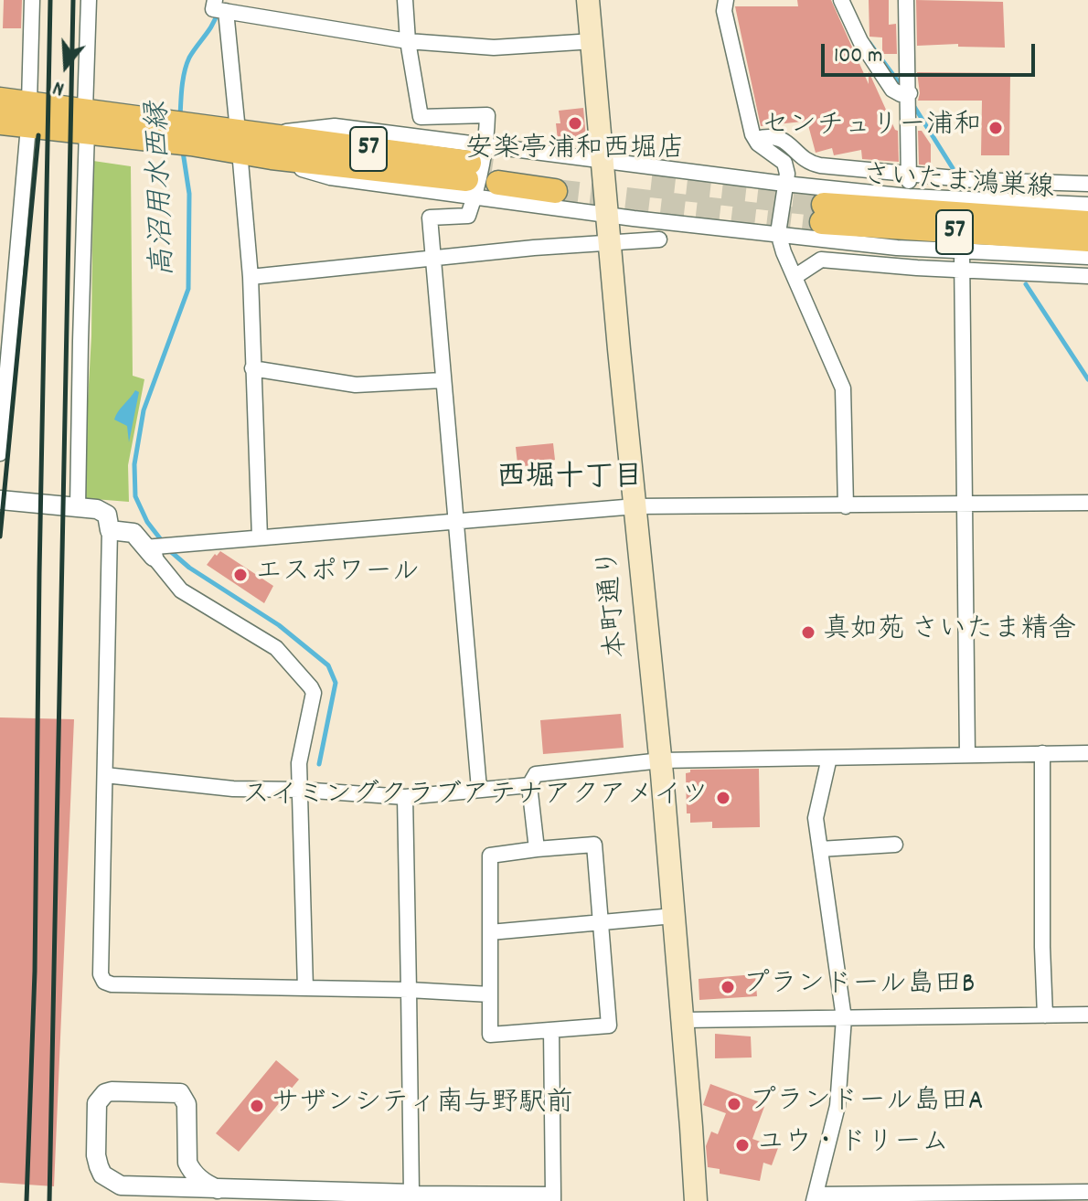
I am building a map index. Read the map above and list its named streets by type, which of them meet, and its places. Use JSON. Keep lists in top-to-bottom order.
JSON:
{
  "streets": {
    "main road": ["57", "さいたま鴻巣線", "本町通り"]
  },
  "districts": ["西堀十丁目"],
  "water": ["高沼用水西縁"],
  "places": [
    "安楽亭浦和西堀店",
    "センチュリー浦和",
    "エスポワール",
    "真如苑 さいたま精舎",
    "スイミングクラブアテナアクアメイツ",
    "プランドール島田B",
    "プランドール島田A",
    "サザンシティ南与野駅前",
    "ユウ・ドリーム"
  ],
  "scale_bar": "100 m",
  "north": "bottom"
}
